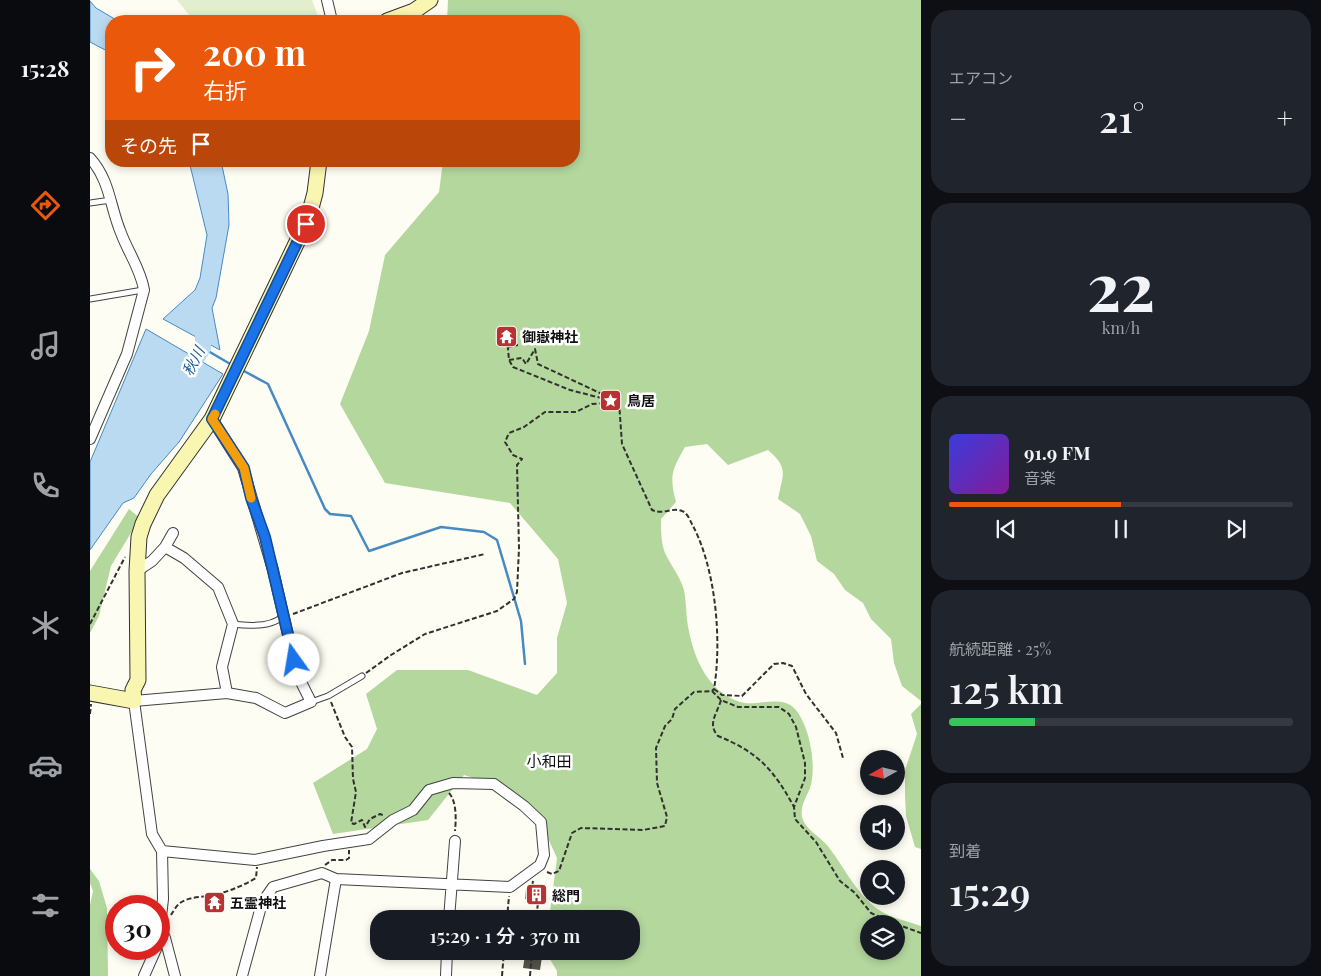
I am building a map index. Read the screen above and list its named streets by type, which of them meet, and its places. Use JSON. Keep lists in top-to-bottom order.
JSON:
{
  "districts": ["小和田"],
  "water": ["秋川"],
  "places": {
    "temple": ["御嶽神社", "五霊神社"],
    "place": ["鳥居"],
    "building": ["総門"]
  },
  "north": "left",
  "page": {
    "tabs": "15:28",
    "tile": [
      "エアコン",
      ["22", "km/h"],
      ["航続距離 · 25%", "125 km"],
      ["到着", "15:29"]
    ],
    "turn": ["200 m", "右折"],
    "heat": ["−", "21°", "+"],
    "then": "その先",
    "song": ["91.9 FM", "音楽"],
    "limit": "30",
    "trip": "15:29 · 1 分 · 370 m"
  }
}
